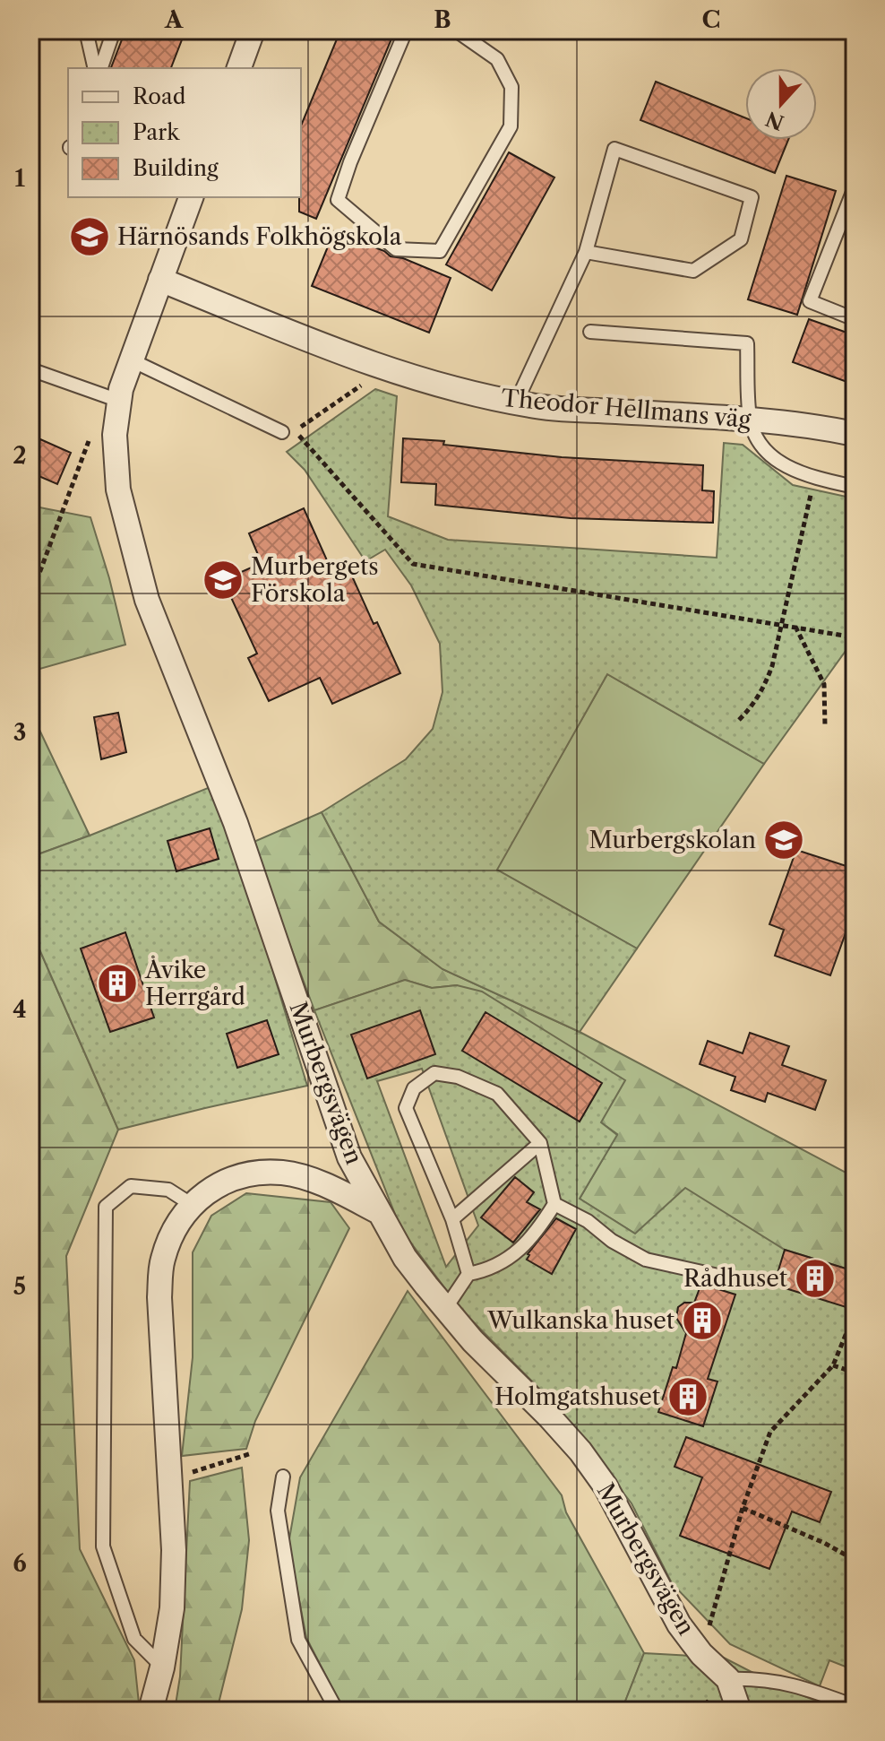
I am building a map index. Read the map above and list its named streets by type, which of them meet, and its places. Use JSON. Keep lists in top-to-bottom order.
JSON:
{
  "streets": {
    "street": ["Theodor Hellmans väg", "Murbergsvägen"]
  },
  "crossings": [
    ["Theodor Hellmans väg", "Murbergsvägen"]
  ],
  "places": {
    "school or university": ["Härnösands Folkhögskola", "Murbergets Förskola", "Murbergskolan"],
    "building": [
      "Åvike Herrgård",
      "Rådhuset",
      "Wulkanska huset",
      "Holmgatshuset"
    ]
  },
  "legend": ["Road", "Park", "Building"],
  "north": "bottom",
  "grid": {
    "columns": ["A", "B", "C"],
    "rows": [
      "1",
      "2",
      "3",
      "4",
      "5",
      "6"
    ]
  }
}
